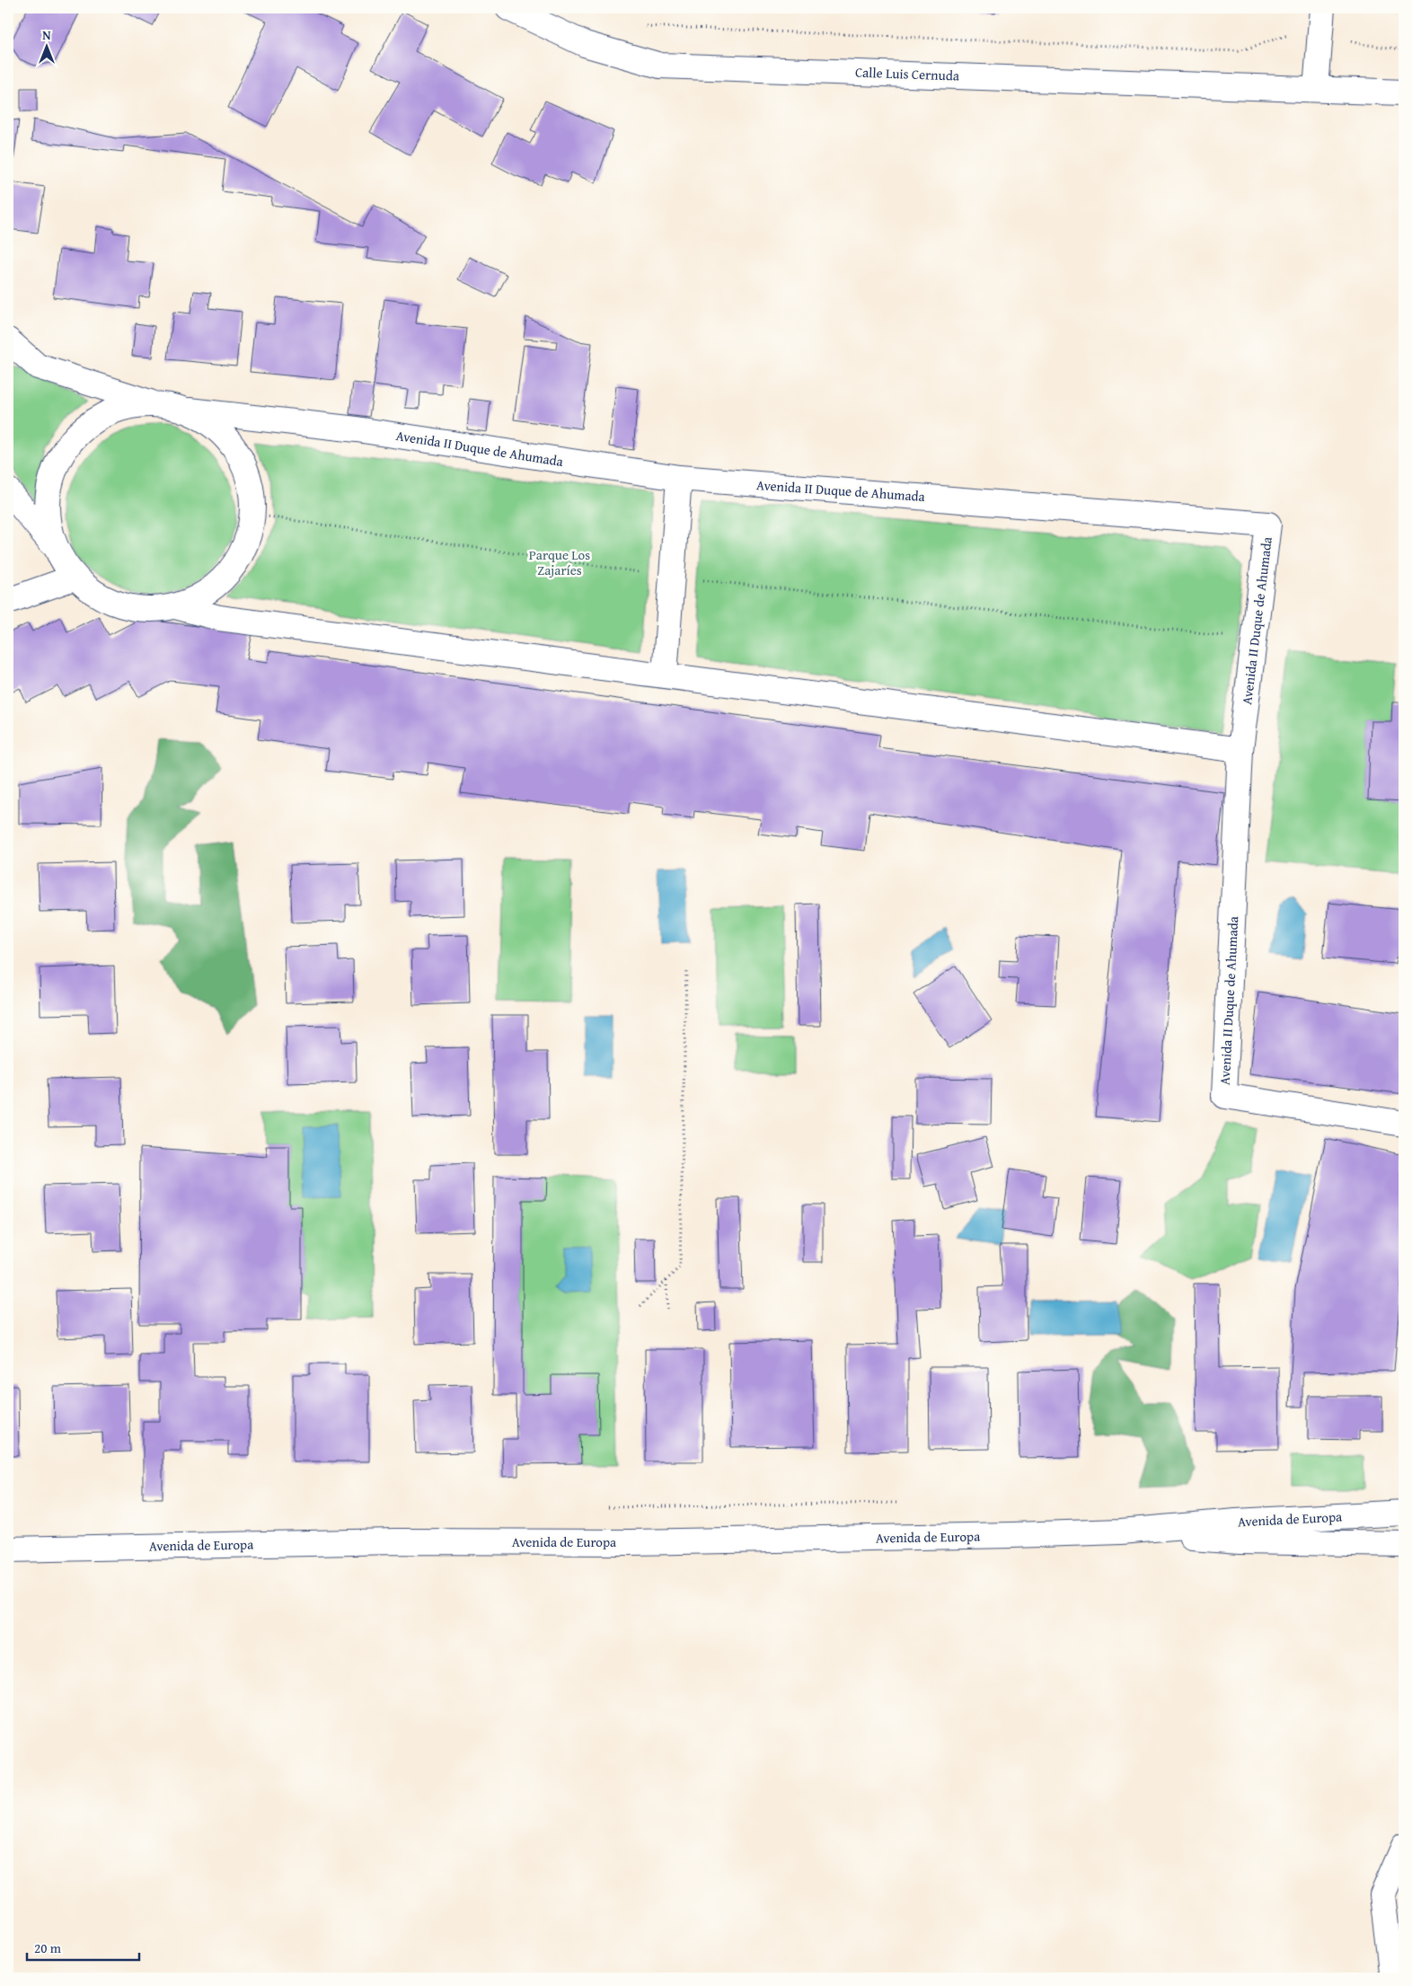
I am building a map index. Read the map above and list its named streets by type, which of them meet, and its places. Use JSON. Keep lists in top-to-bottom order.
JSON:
{
  "streets": {
    "street": ["Calle Luis Cernuda", "Avenida II Duque de Ahumada", "Avenida de Europa"]
  },
  "parks": ["Parque Los Zajaríes"],
  "scale_bar": "20 m",
  "north": "top"
}
